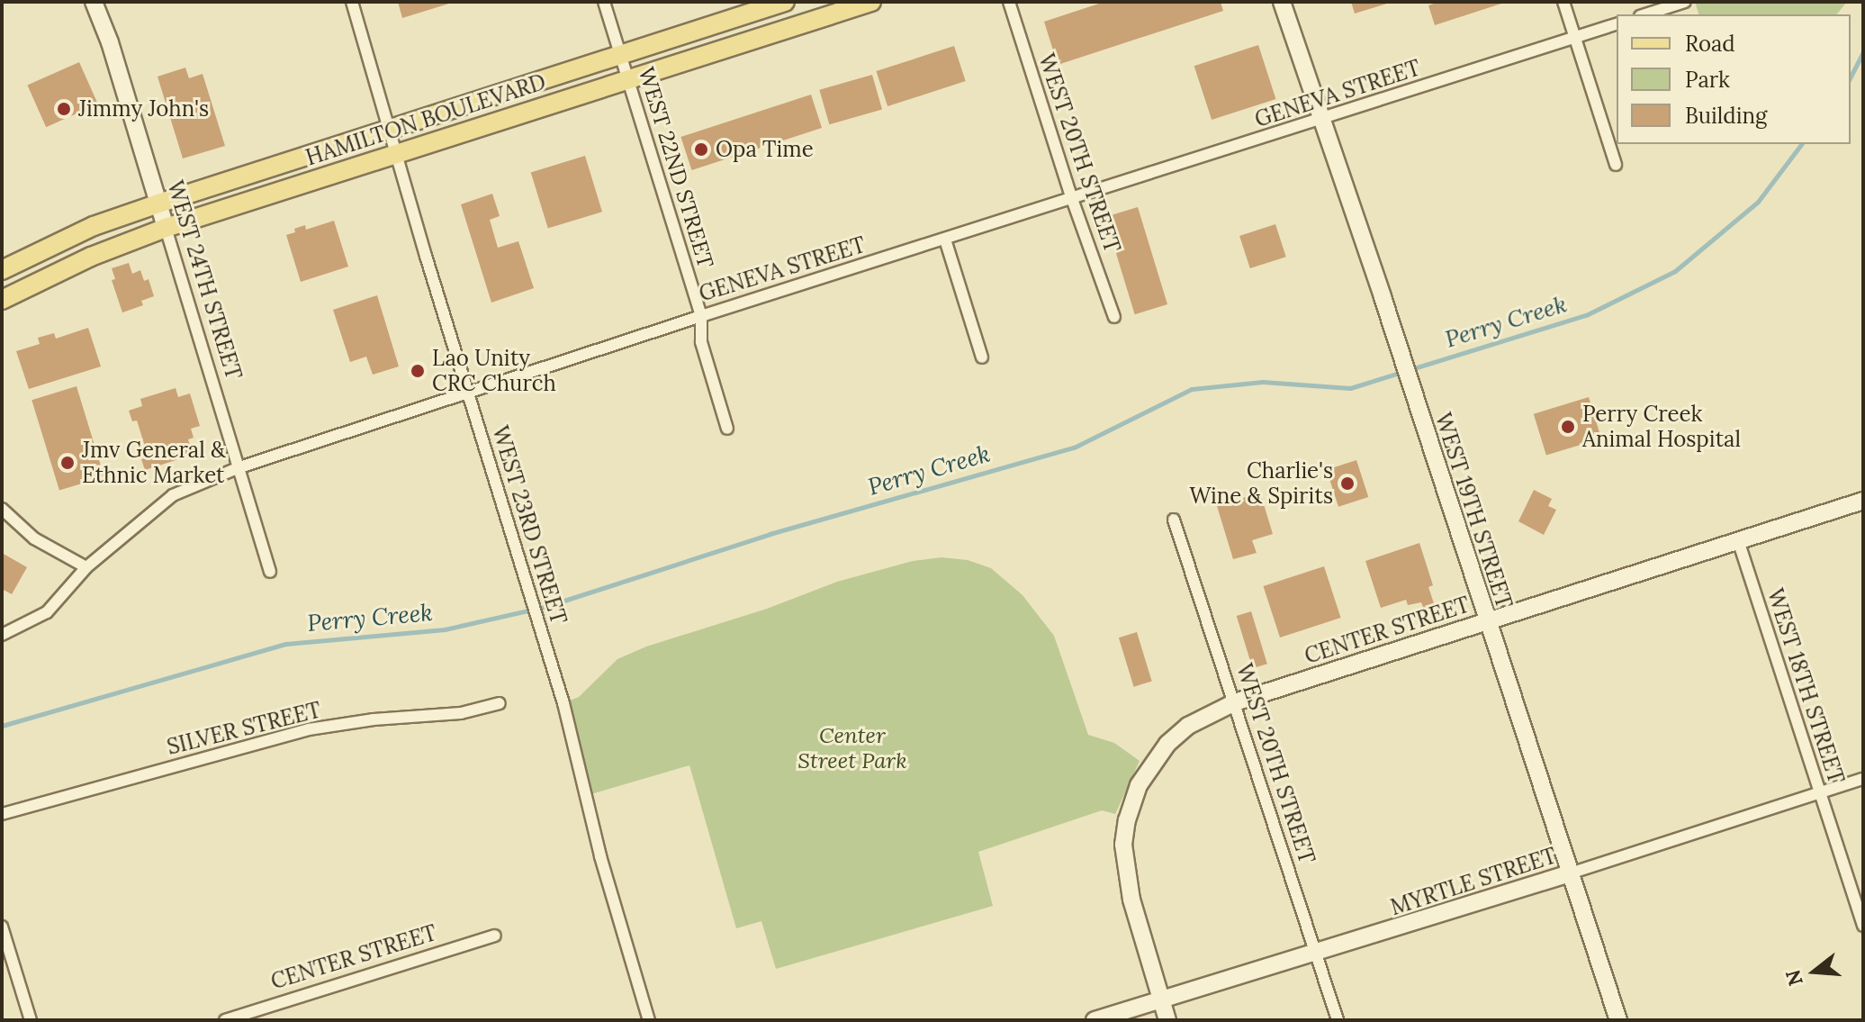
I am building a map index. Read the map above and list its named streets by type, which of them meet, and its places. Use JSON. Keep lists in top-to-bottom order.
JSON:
{
  "streets": {
    "main road": [
      "HAMILTON BOULEVARD",
      "WEST 24TH STREET",
      "WEST 19TH STREET",
      "CENTER STREET",
      "MYRTLE STREET"
    ],
    "street": [
      "GENEVA STREET",
      "WEST 20TH STREET",
      "WEST 22ND STREET",
      "WEST 23RD STREET",
      "WEST 18TH STREET",
      "SILVER STREET"
    ]
  },
  "crossings": [
    ["GENEVA STREET", "WEST 20TH STREET"],
    ["GENEVA STREET", "WEST 22ND STREET"],
    ["GENEVA STREET", "WEST 24TH STREET"],
    ["GENEVA STREET", "WEST 19TH STREET"],
    ["GENEVA STREET", "WEST 23RD STREET"],
    ["HAMILTON BOULEVARD", "WEST 22ND STREET"],
    ["HAMILTON BOULEVARD", "WEST 24TH STREET"],
    ["HAMILTON BOULEVARD", "WEST 23RD STREET"],
    ["WEST 20TH STREET", "CENTER STREET"],
    ["WEST 20TH STREET", "MYRTLE STREET"],
    ["WEST 19TH STREET", "CENTER STREET"],
    ["WEST 19TH STREET", "MYRTLE STREET"],
    ["CENTER STREET", "WEST 18TH STREET"],
    ["CENTER STREET", "MYRTLE STREET"],
    ["WEST 18TH STREET", "MYRTLE STREET"]
  ],
  "water": ["Perry Creek"],
  "parks": ["Center Street Park"],
  "places": [
    "Jimmy John's",
    "Opa Time",
    "Lao Unity CRC Church",
    "Perry Creek Animal Hospital",
    "Jmv General & Ethnic Market",
    "Charlie's Wine & Spirits"
  ],
  "legend": ["Road", "Park", "Building"],
  "north": "left"
}
